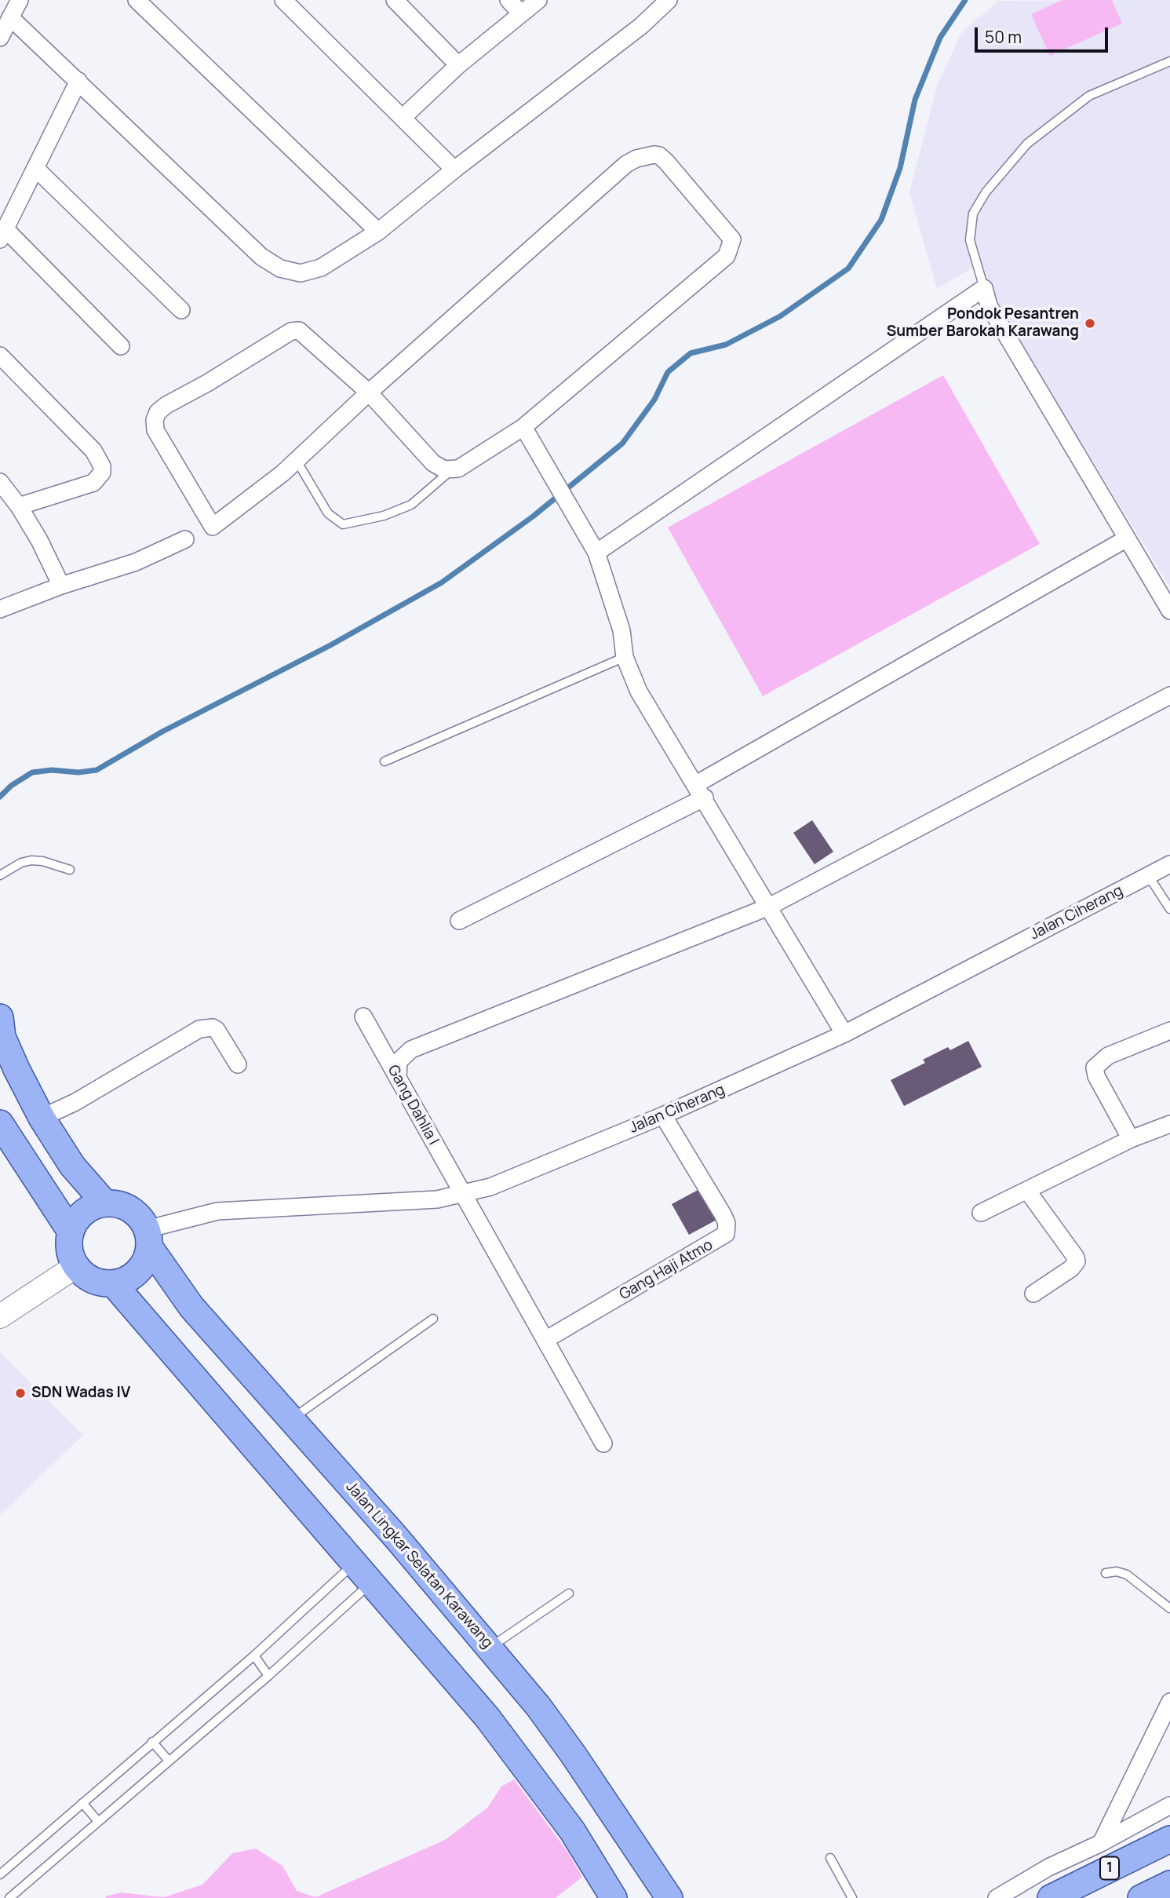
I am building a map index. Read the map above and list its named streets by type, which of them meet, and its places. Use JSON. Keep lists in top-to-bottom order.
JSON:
{
  "streets": {
    "main road": ["Jalan Lingkar Selatan Karawang", "1"],
    "street": ["Jalan Ciherang", "Gang Dahlia I", "Gang Haji Atmo"]
  },
  "crossings": [
    ["Jalan Ciherang", "Gang Dahlia I"],
    ["Jalan Ciherang", "Gang Haji Atmo"],
    ["Jalan Ciherang", "Jalan Lingkar Selatan Karawang"],
    ["Gang Dahlia I", "Gang Haji Atmo"]
  ],
  "places": ["Pondok Pesantren Sumber Barokah Karawang", "SDN Wadas IV"],
  "scale_bar": "50 m"
}
